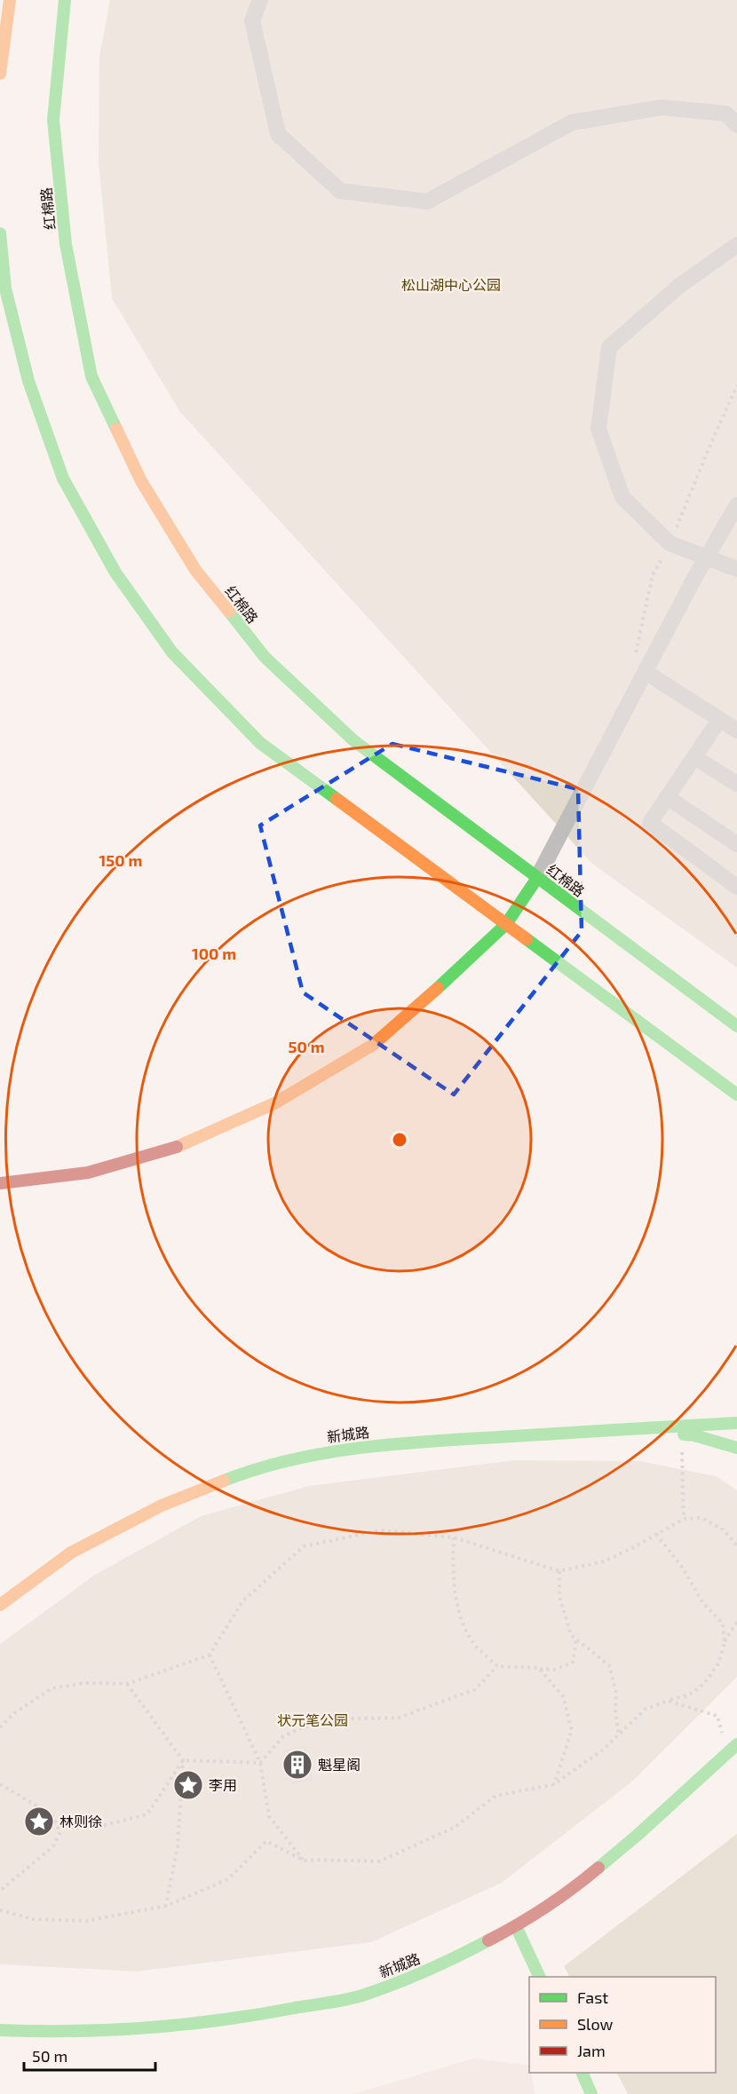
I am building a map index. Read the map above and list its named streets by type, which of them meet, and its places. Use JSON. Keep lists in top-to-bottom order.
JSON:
{
  "streets": {
    "main road": ["红棉路", "新城路"]
  },
  "parks": ["松山湖中心公园", "状元笔公园"],
  "places": {
    "building": ["魁星阁"],
    "place": ["李用", "林则徐"]
  },
  "legend": ["Fast", "Slow", "Jam"],
  "scale_bar": "50 m",
  "rings": ["150 m", "100 m", "50 m"]
}
